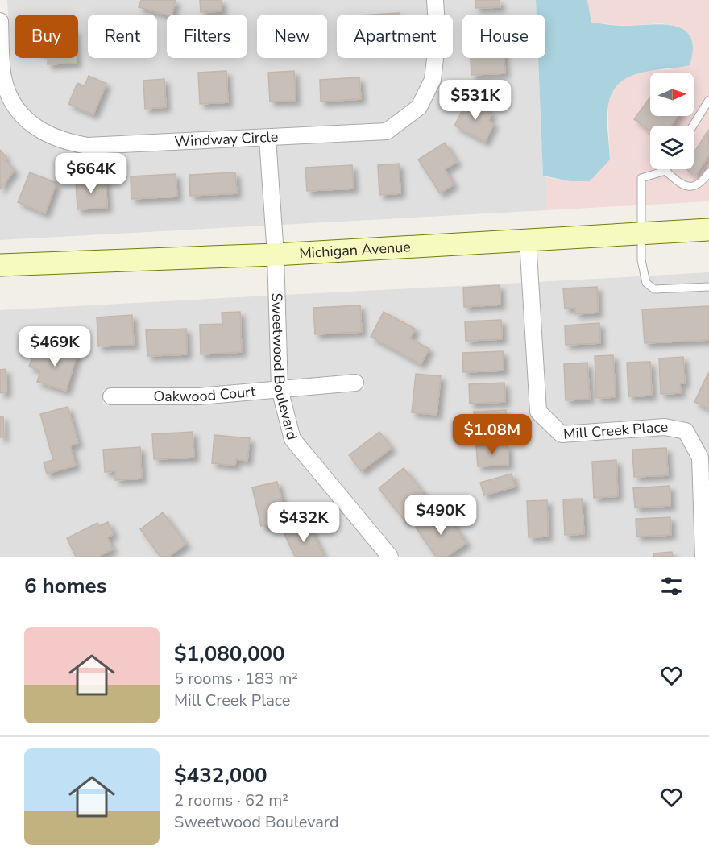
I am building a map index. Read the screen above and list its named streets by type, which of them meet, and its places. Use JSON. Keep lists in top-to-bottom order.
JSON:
{
  "streets": {
    "main road": ["Michigan Avenue"],
    "street": [
      "Windway Circle",
      "Sweetwood Boulevard",
      "Oakwood Court",
      "Mill Creek Place"
    ]
  },
  "crossings": [
    ["Windway Circle", "Sweetwood Boulevard"],
    ["Michigan Avenue", "Sweetwood Boulevard"],
    ["Michigan Avenue", "Mill Creek Place"],
    ["Sweetwood Boulevard", "Oakwood Court"]
  ],
  "north": "right",
  "page": {
    "chip": [
      "Buy",
      "Rent",
      "Filters",
      "New",
      "Apartment",
      "House"
    ],
    "price": [
      "$531K",
      "$664K",
      "$469K",
      "$1.08M",
      "$490K",
      "$432K"
    ],
    "heading": "6 homes",
    "list": [
      {
        "name": "$1,080,000",
        "note": "5 rooms · 183 m² · Mill Creek Place"
      },
      {
        "name": "$432,000",
        "note": "2 rooms · 62 m² · Sweetwood Boulevard"
      }
    ]
  }
}
